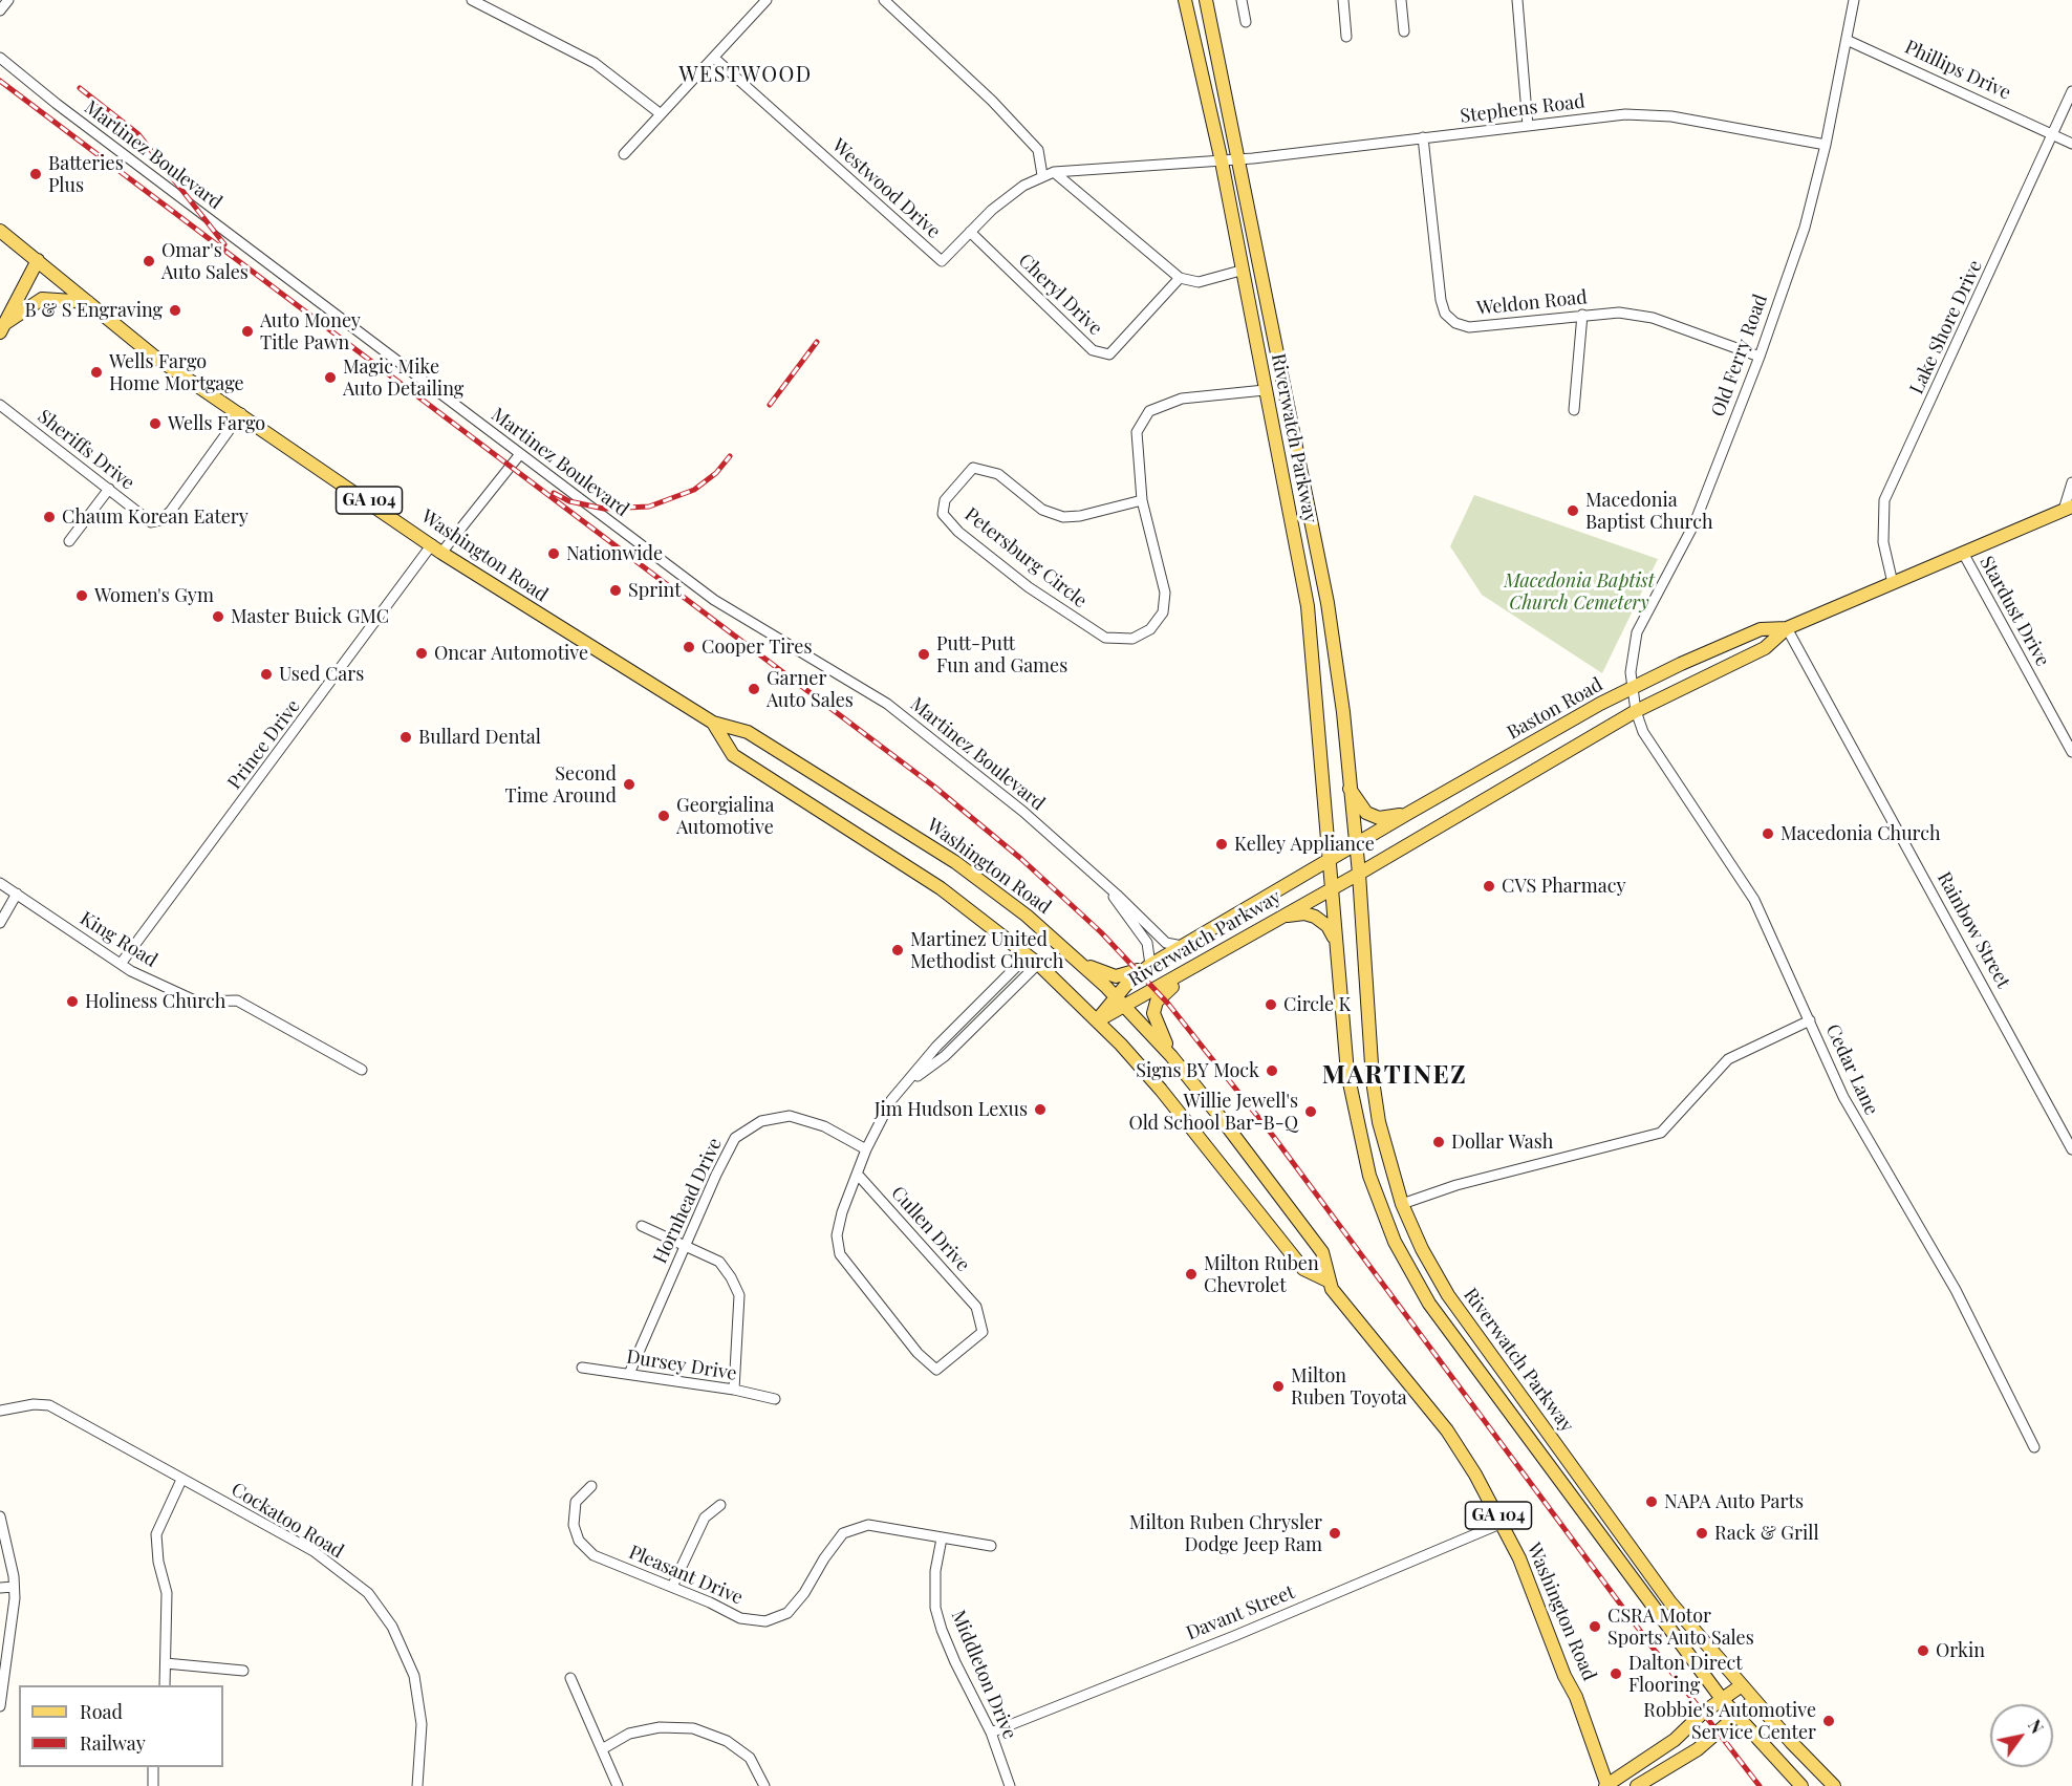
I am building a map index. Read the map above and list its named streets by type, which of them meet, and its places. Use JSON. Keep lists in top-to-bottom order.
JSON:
{
  "streets": {
    "main road": [
      "Riverwatch Parkway",
      "GA 104",
      "Washington Road",
      "Baston Road"
    ],
    "street": [
      "Phillips Drive",
      "Stephens Road",
      "Martinez Boulevard",
      "Westwood Drive",
      "Cheryl Drive",
      "Weldon Road",
      "Lake Shore Drive",
      "Old Ferry Road",
      "Sheriffs Drive",
      "Petersburg Circle",
      "Stardust Drive",
      "Prince Drive",
      "Rainbow Street",
      "King Road",
      "Cedar Lane",
      "Hornhead Drive",
      "Cullen Drive",
      "Dursey Drive",
      "Cockatoo Road",
      "Pleasant Drive",
      "Davant Street",
      "Middleton Drive"
    ]
  },
  "crossings": [
    ["Phillips Drive", "Lake Shore Drive"],
    ["Phillips Drive", "Old Ferry Road"],
    ["Stephens Road", "Westwood Drive"],
    ["Stephens Road", "Weldon Road"],
    ["Stephens Road", "Old Ferry Road"],
    ["Stephens Road", "Riverwatch Parkway"],
    ["Martinez Boulevard", "Baston Road"],
    ["Martinez Boulevard", "Prince Drive"],
    ["Westwood Drive", "Cheryl Drive"],
    ["Westwood Drive", "Riverwatch Parkway"],
    ["Weldon Road", "Old Ferry Road"],
    ["Lake Shore Drive", "Baston Road"],
    ["Old Ferry Road", "Riverwatch Parkway"],
    ["Old Ferry Road", "Baston Road"],
    ["Old Ferry Road", "Cedar Lane"],
    ["Riverwatch Parkway", "Washington Road"],
    ["Riverwatch Parkway", "Petersburg Circle"],
    ["Riverwatch Parkway", "Baston Road"],
    ["Riverwatch Parkway", "Rainbow Street"],
    ["Riverwatch Parkway", "Cedar Lane"],
    ["Sheriffs Drive", "Washington Road"],
    ["Washington Road", "Baston Road"],
    ["Washington Road", "Prince Drive"],
    ["Washington Road", "Davant Street"],
    ["Stardust Drive", "Baston Road"],
    ["Baston Road", "Rainbow Street"],
    ["Prince Drive", "King Road"],
    ["Hornhead Drive", "Dursey Drive"],
    ["Pleasant Drive", "Middleton Drive"],
    ["Davant Street", "Middleton Drive"]
  ],
  "districts": ["WESTWOOD", "MARTINEZ"],
  "parks": ["Macedonia Baptist Church Cemetery"],
  "places": [
    "Batteries Plus",
    "Omar's Auto Sales",
    "B & S Engraving",
    "Auto Money Title Pawn",
    "Wells Fargo Home Mortgage",
    "Magic Mike Auto Detailing",
    "Wells Fargo",
    "Macedonia Baptist Church",
    "Chaum Korean Eatery",
    "Nationwide",
    "Sprint",
    "Women's Gym",
    "Master Buick GMC",
    "Cooper Tires",
    "Oncar Automotive",
    "Putt-Putt Fun and Games",
    "Used Cars",
    "Garner Auto Sales",
    "Bullard Dental",
    "Second Time Around",
    "Georgialina Automotive",
    "Macedonia Church",
    "Kelley Appliance",
    "CVS Pharmacy",
    "Martinez United Methodist Church",
    "Holiness Church",
    "Circle K",
    "Signs BY Mock",
    "Jim Hudson Lexus",
    "Willie Jewell's Old School Bar-B-Q",
    "Dollar Wash",
    "Milton Ruben Chevrolet",
    "Milton Ruben Toyota",
    "NAPA Auto Parts",
    "Milton Ruben Chrysler Dodge Jeep Ram",
    "Rack & Grill",
    "CSRA Motor Sports Auto Sales",
    "Orkin",
    "Dalton Direct Flooring",
    "Robbie's Automotive Service Center"
  ],
  "legend": ["Road", "Railway"],
  "north": "top right"
}
